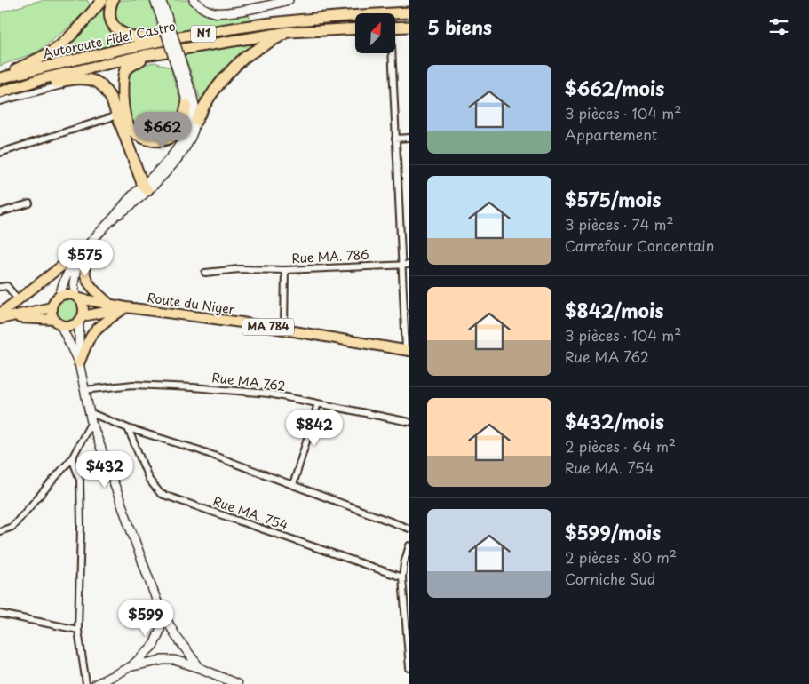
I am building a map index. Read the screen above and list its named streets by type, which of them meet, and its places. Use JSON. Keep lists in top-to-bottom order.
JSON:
{
  "streets": {
    "highway": ["N1", "Autoroute Fidel Castro"],
    "main road": ["Route du Niger", "MA 784"],
    "street": ["Rue MA. 786", "Rue MA 762", "Rue MA. 754"]
  },
  "crossings": [
    ["Rue MA. 786", "Route du Niger"]
  ],
  "north": "top right",
  "page": {
    "heading": "5 biens",
    "list": [
      {
        "name": "$662/mois",
        "note": "3 pièces · 104 m² · Appartement"
      },
      {
        "name": "$575/mois",
        "note": "3 pièces · 74 m² · Carrefour Concentain"
      },
      {
        "name": "$842/mois",
        "note": "3 pièces · 104 m² · Rue MA 762"
      },
      {
        "name": "$432/mois",
        "note": "2 pièces · 64 m² · Rue MA. 754"
      },
      {
        "name": "$599/mois",
        "note": "2 pièces · 80 m² · Corniche Sud"
      }
    ],
    "price": [
      "$662",
      "$575",
      "$842",
      "$432",
      "$599"
    ]
  }
}
